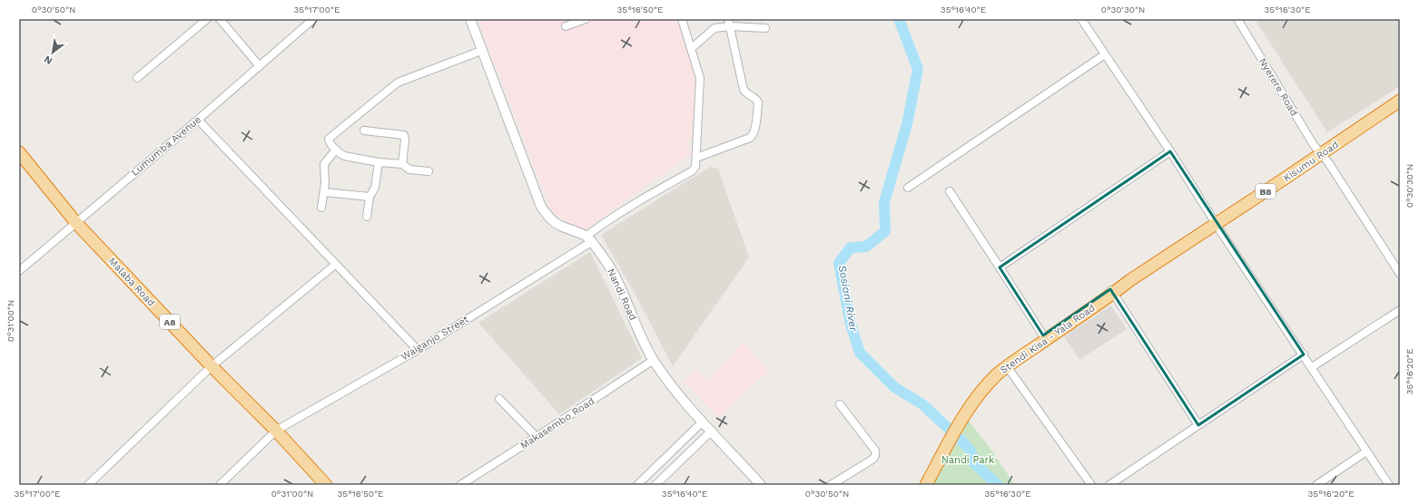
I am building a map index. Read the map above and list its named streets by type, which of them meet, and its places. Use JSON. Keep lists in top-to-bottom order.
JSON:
{
  "streets": {
    "highway": [
      "Kisumu Road",
      "B8",
      "Malaba Road",
      "A8",
      "Stendi Kisa - Yala Road"
    ],
    "street": [
      "Nyerere Road",
      "Lumumba Avenue",
      "Nandi Road",
      "Waiganjo Street",
      "Makasembo Road"
    ]
  },
  "crossings": [
    ["Nyerere Road", "Kisumu Road"],
    ["Lumumba Avenue", "Malaba Road"],
    ["Kisumu Road", "Stendi Kisa - Yala Road"],
    ["B8", "Stendi Kisa - Yala Road"],
    ["Malaba Road", "Waiganjo Street"],
    ["Nandi Road", "Waiganjo Street"],
    ["Nandi Road", "Makasembo Road"]
  ],
  "water": ["Sosiani River"],
  "parks": ["Nandi Park"],
  "north": "bottom left",
  "coordinates": [
    "0°30'50\"N",
    "35°17'00\"E",
    "35°16'50\"E",
    "35°16'40\"E",
    "0°30'30\"N",
    "35°16'30\"E",
    "0°31'00\"N",
    "35°16'20\"E"
  ]
}
